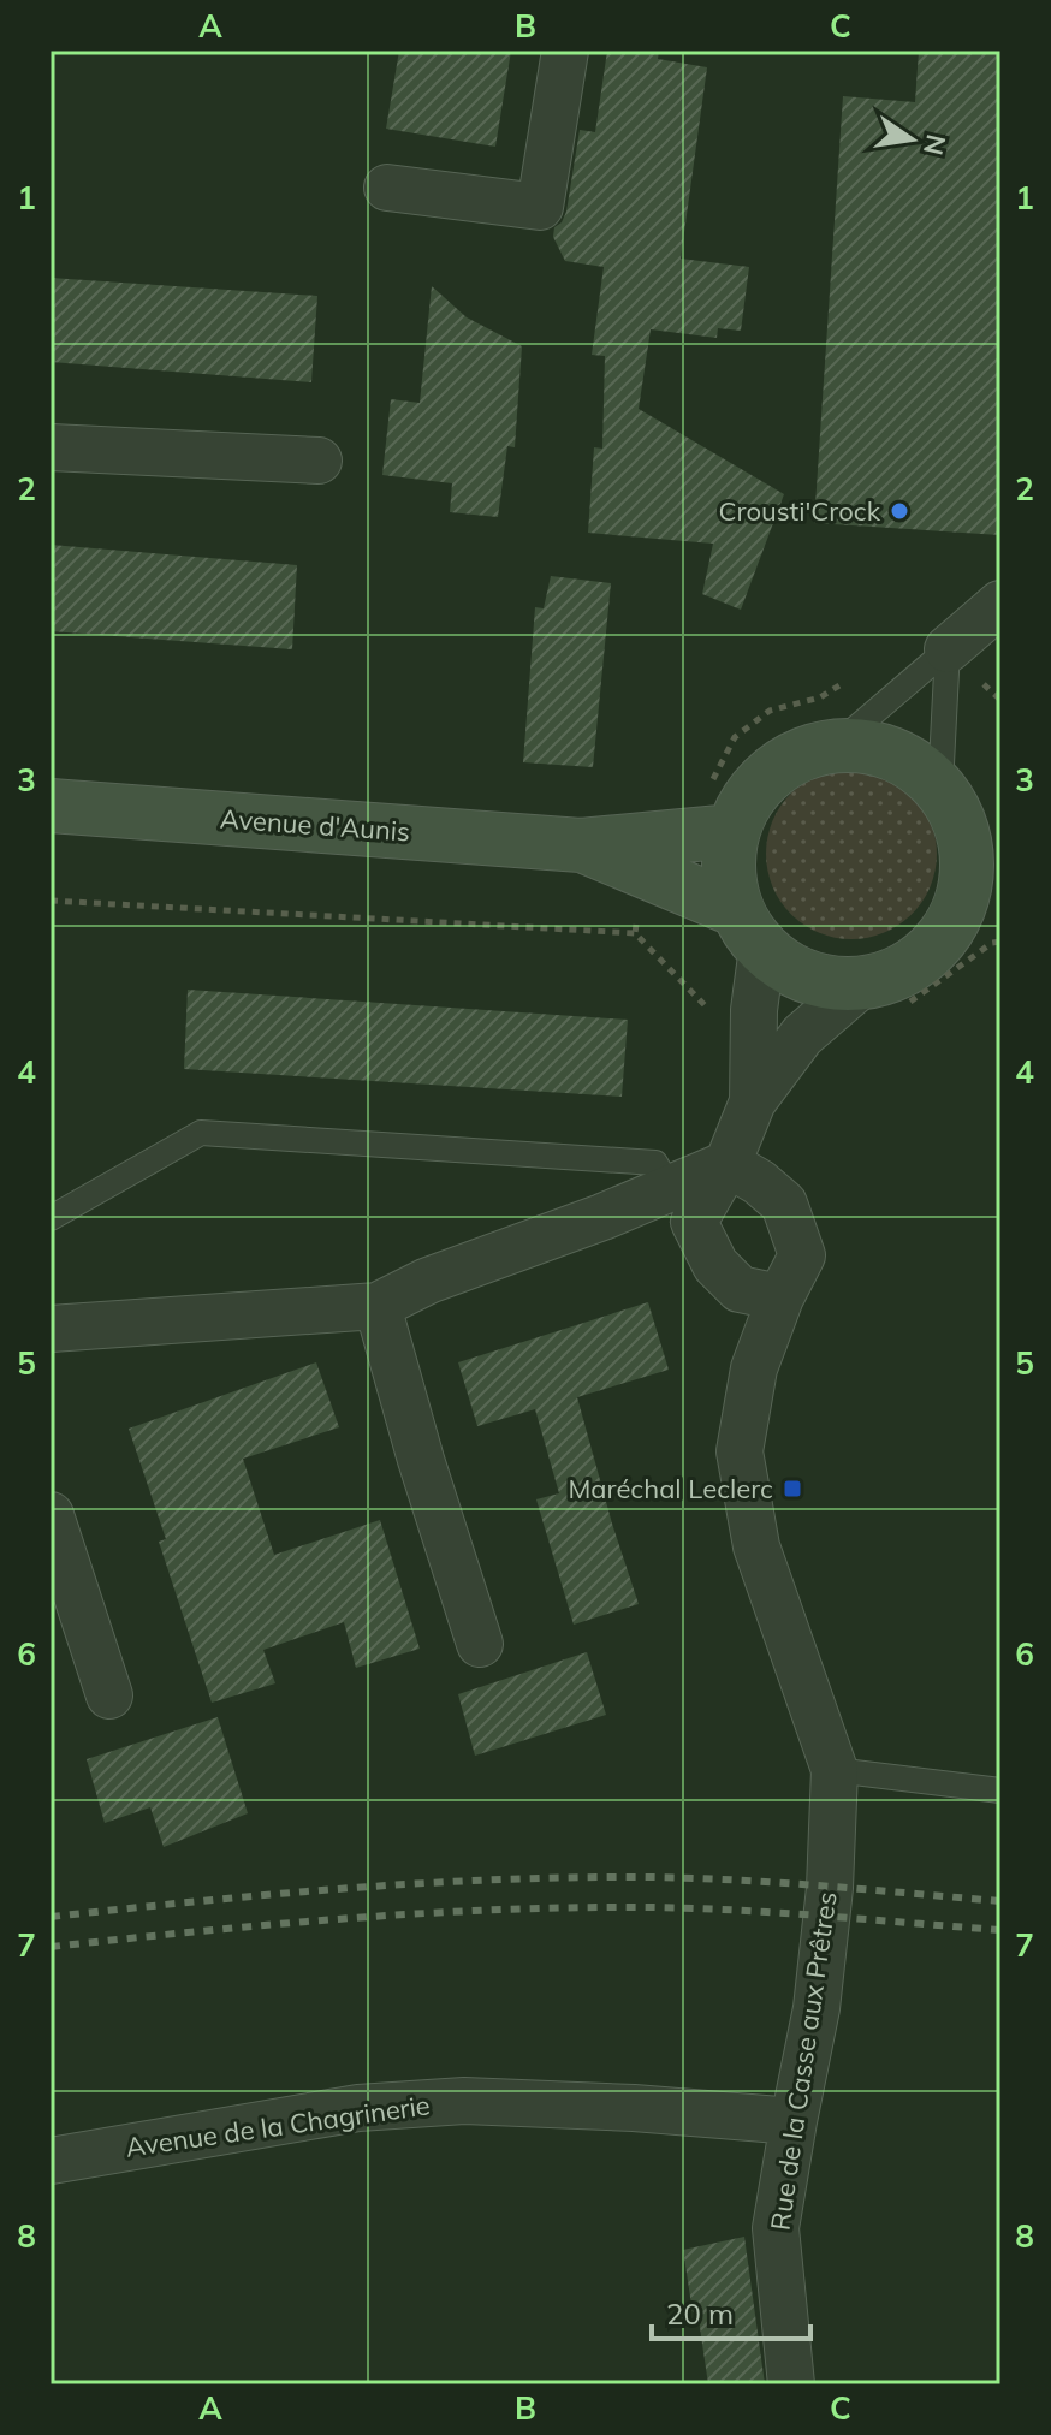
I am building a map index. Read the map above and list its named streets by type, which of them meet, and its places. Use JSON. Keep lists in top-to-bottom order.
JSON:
{
  "streets": {
    "main road": ["Avenue d'Aunis"],
    "street": ["Rue de la Casse aux Prêtres", "Avenue de la Chagrinerie"]
  },
  "crossings": [
    ["Rue de la Casse aux Prêtres", "Avenue de la Chagrinerie"]
  ],
  "places": {
    "other": ["Crousti'Crock"],
    "transit": ["Maréchal Leclerc"]
  },
  "scale_bar": "20 m",
  "north": "right",
  "grid": {
    "columns": ["A", "B", "C"],
    "rows": [
      "1",
      "2",
      "3",
      "4",
      "5",
      "6",
      "7",
      "8"
    ]
  }
}
